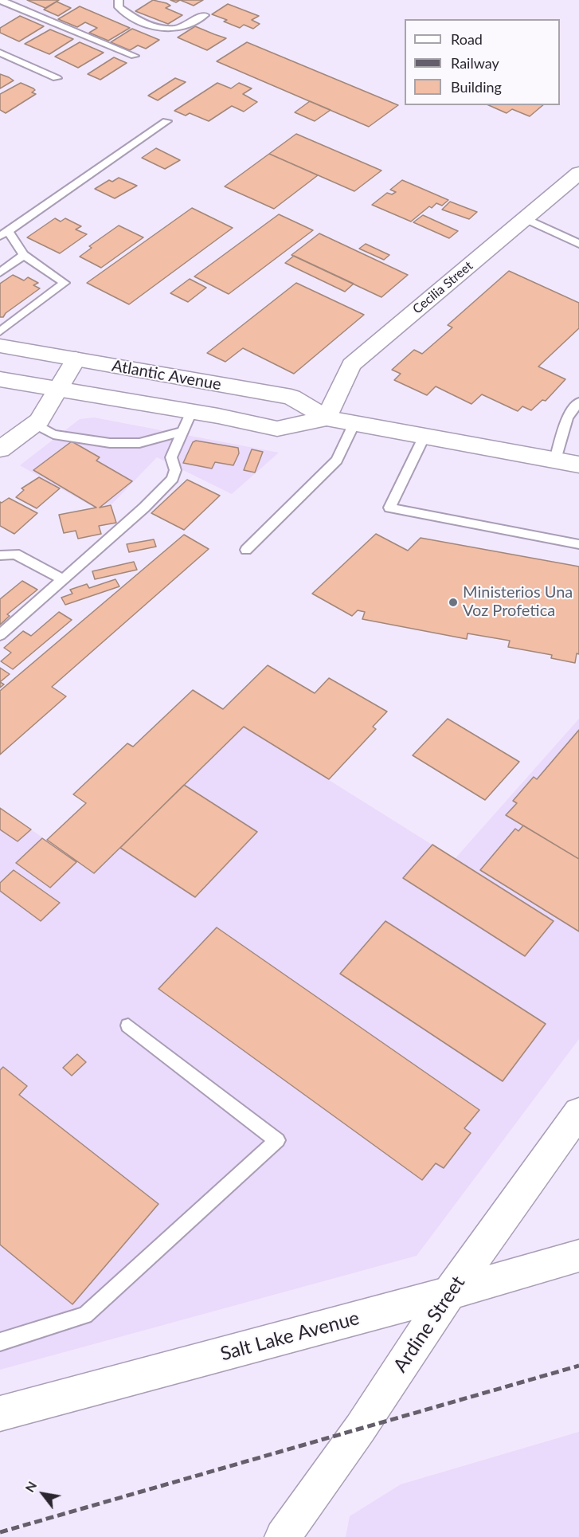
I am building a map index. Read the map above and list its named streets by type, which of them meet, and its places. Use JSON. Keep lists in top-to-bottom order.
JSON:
{
  "streets": {
    "street": [
      "Cecilia Street",
      "Atlantic Avenue",
      "Ardine Street",
      "Salt Lake Avenue"
    ]
  },
  "crossings": [
    ["Cecilia Street", "Atlantic Avenue"],
    ["Ardine Street", "Salt Lake Avenue"]
  ],
  "places": ["Ministerios Una Voz Profetica"],
  "legend": ["Road", "Railway", "Building"],
  "north": "top left"
}
